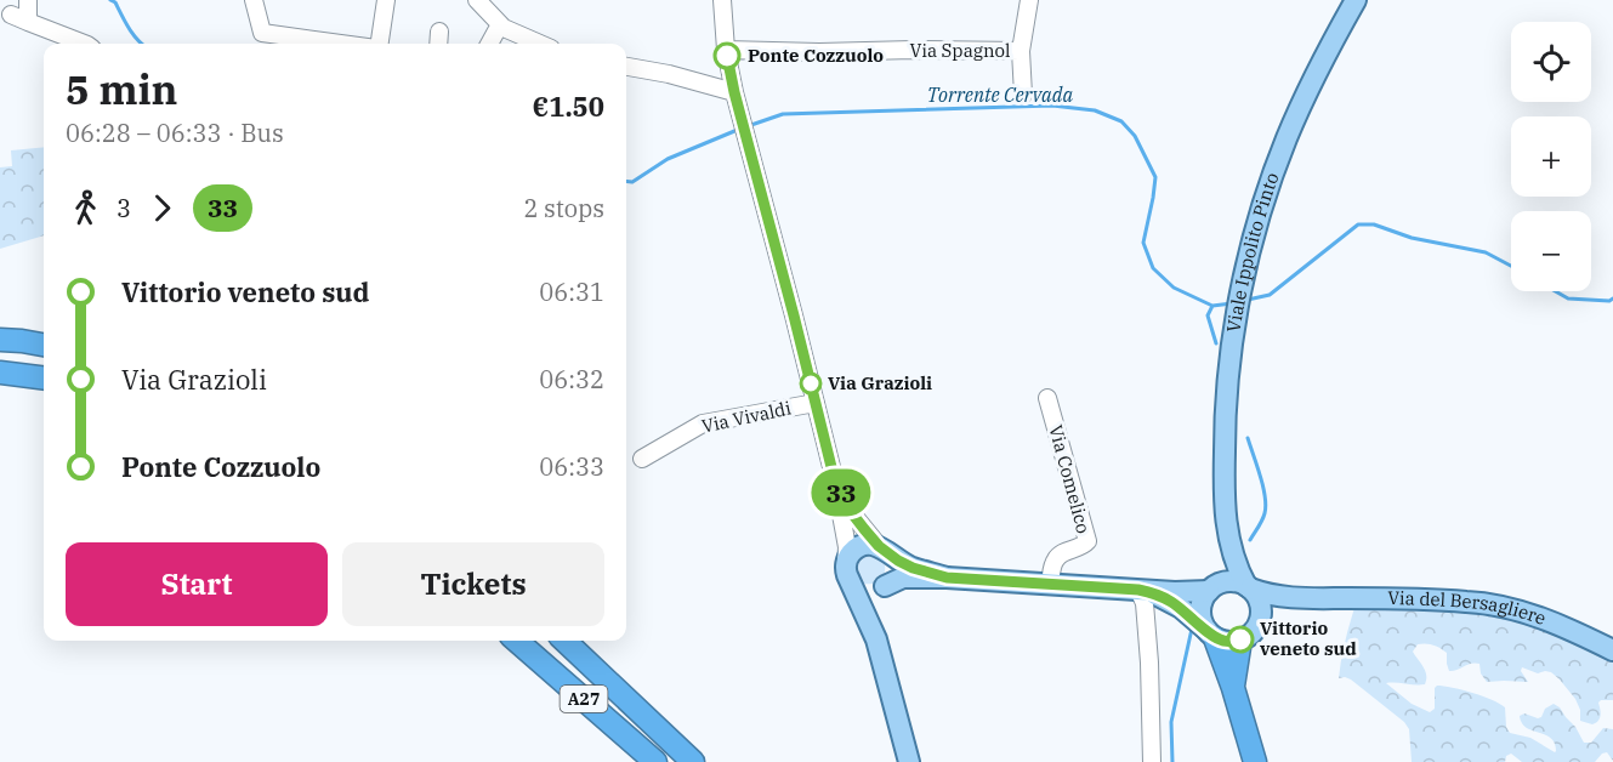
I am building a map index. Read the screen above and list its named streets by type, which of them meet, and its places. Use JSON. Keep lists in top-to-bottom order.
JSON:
{
  "streets": {
    "highway": ["A27"],
    "main road": ["Viale Ippolito Pinto", "Via del Bersagliere"],
    "street": ["Via Spagnol", "Via Vivaldi", "Via Comelico"]
  },
  "crossings": [
    ["Viale Ippolito Pinto", "Via del Bersagliere"]
  ],
  "water": ["Torrente Cervada"],
  "places": ["Ponte Cozzuolo", "Via Grazioli", "Vittorio veneto sud"],
  "lines": ["bus line 33"],
  "page": {
    "on_map": "33",
    "map_buttons": ["+", "−"],
    "heading": ["5 min", "06:28 – 06:33 · Bus", "€1.50"],
    "legs": ["3", "33", "2 stops"],
    "list": [
      {
        "name": "Vittorio veneto sud",
        "value": "06:31"
      },
      {
        "name": "Via Grazioli",
        "value": "06:32"
      },
      {
        "name": "Ponte Cozzuolo",
        "value": "06:33"
      }
    ],
    "buttons": ["Start", "Tickets"]
  }
}
